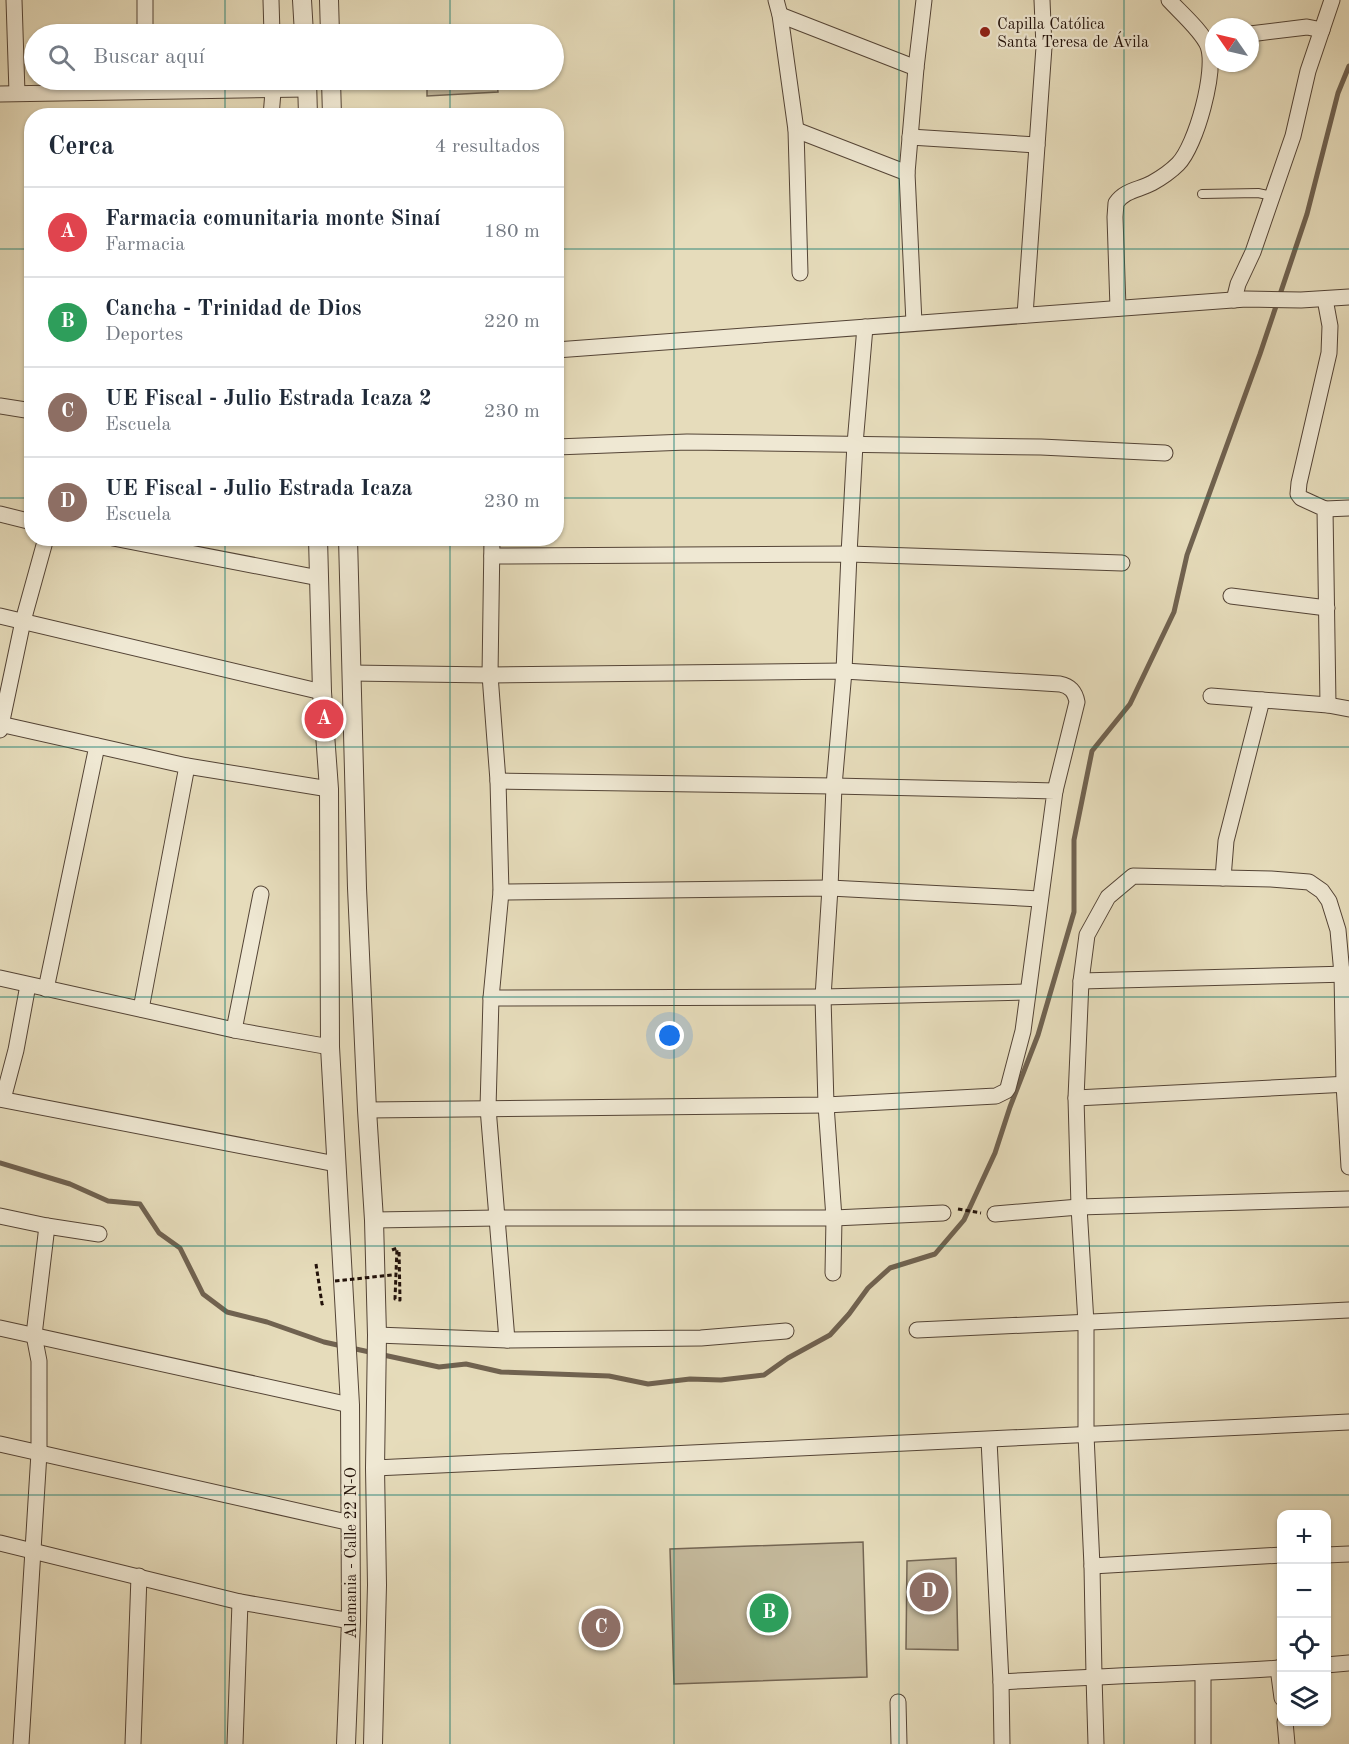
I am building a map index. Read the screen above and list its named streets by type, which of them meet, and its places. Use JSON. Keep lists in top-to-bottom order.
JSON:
{
  "streets": {
    "street": ["Alemania - Calle 22 N-O"]
  },
  "places": ["Capilla Católica Santa Teresa de Ávila"],
  "north": "top left",
  "page": {
    "search": "Buscar aquí",
    "heading": ["Cerca", "4 resultados"],
    "list": [
      {
        "mark": "A",
        "name": "Farmacia comunitaria monte Sinaí",
        "note": "Farmacia",
        "value": "180 m"
      },
      {
        "mark": "B",
        "name": "Cancha - Trinidad de Dios",
        "note": "Deportes",
        "value": "220 m"
      },
      {
        "mark": "C",
        "name": "UE Fiscal - Julio Estrada Icaza 2",
        "note": "Escuela",
        "value": "230 m"
      },
      {
        "mark": "D",
        "name": "UE Fiscal - Julio Estrada Icaza",
        "note": "Escuela",
        "value": "230 m"
      }
    ],
    "pins": [
      "A",
      "D",
      "B",
      "C"
    ],
    "map_buttons": ["+", "−"]
  }
}
